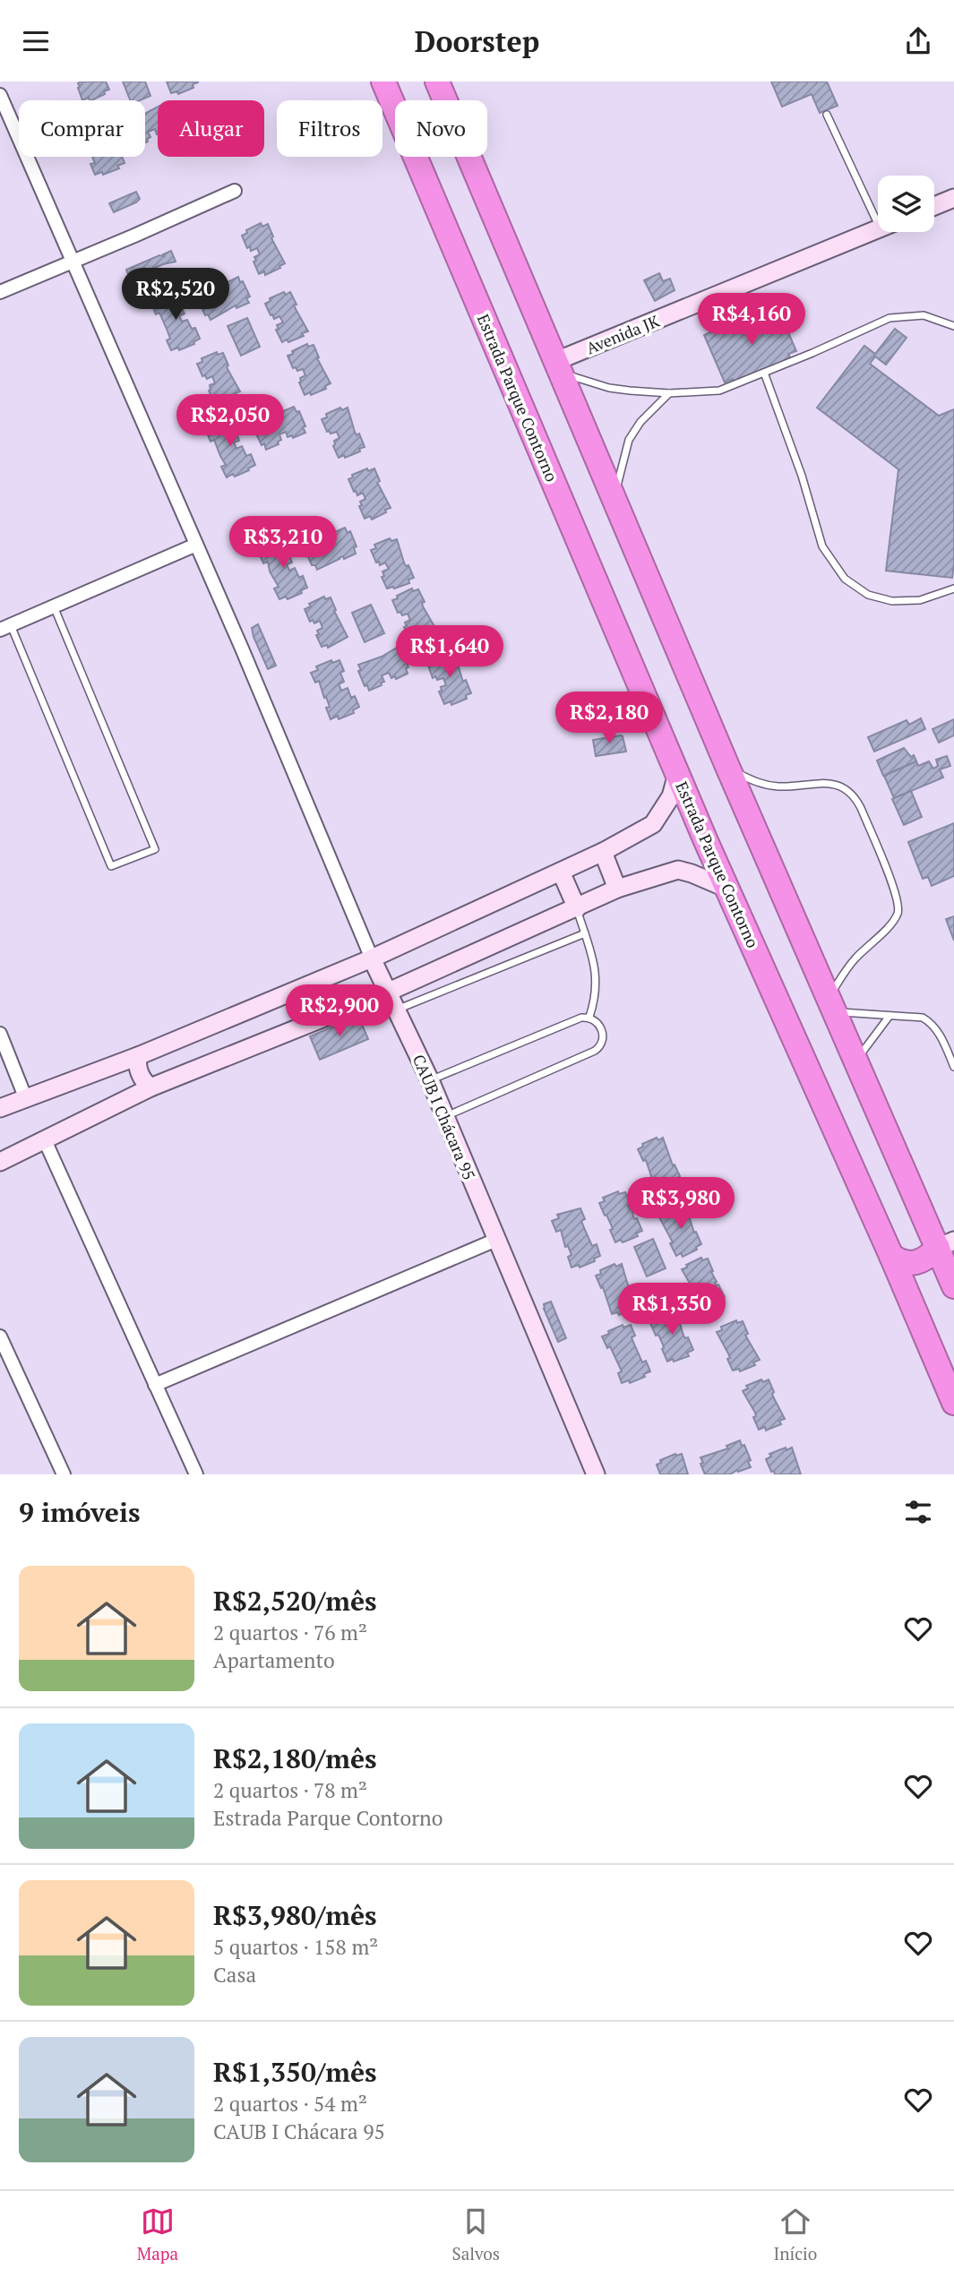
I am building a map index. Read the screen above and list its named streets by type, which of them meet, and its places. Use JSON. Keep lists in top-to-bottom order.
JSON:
{
  "streets": {
    "highway": ["Estrada Parque Contorno"],
    "street": ["Avenida JK", "CAUB I Chácara 95"]
  },
  "page": {
    "header": "Doorstep",
    "chip": [
      "Comprar",
      "Alugar",
      "Filtros",
      "Novo"
    ],
    "price": [
      "R$2,520",
      "R$4,160",
      "R$2,050",
      "R$3,210",
      "R$1,640",
      "R$2,180",
      "R$2,900",
      "R$3,980",
      "R$1,350"
    ],
    "heading": "9 imóveis",
    "list": [
      {
        "name": "R$2,520/mês",
        "note": "2 quartos · 76 m² · Apartamento"
      },
      {
        "name": "R$2,180/mês",
        "note": "2 quartos · 78 m² · Estrada Parque Contorno"
      },
      {
        "name": "R$3,980/mês",
        "note": "5 quartos · 158 m² · Casa"
      },
      {
        "name": "R$1,350/mês",
        "note": "2 quartos · 54 m² · CAUB I Chácara 95"
      }
    ],
    "tabs": ["Mapa", "Salvos", "Início"]
  }
}
